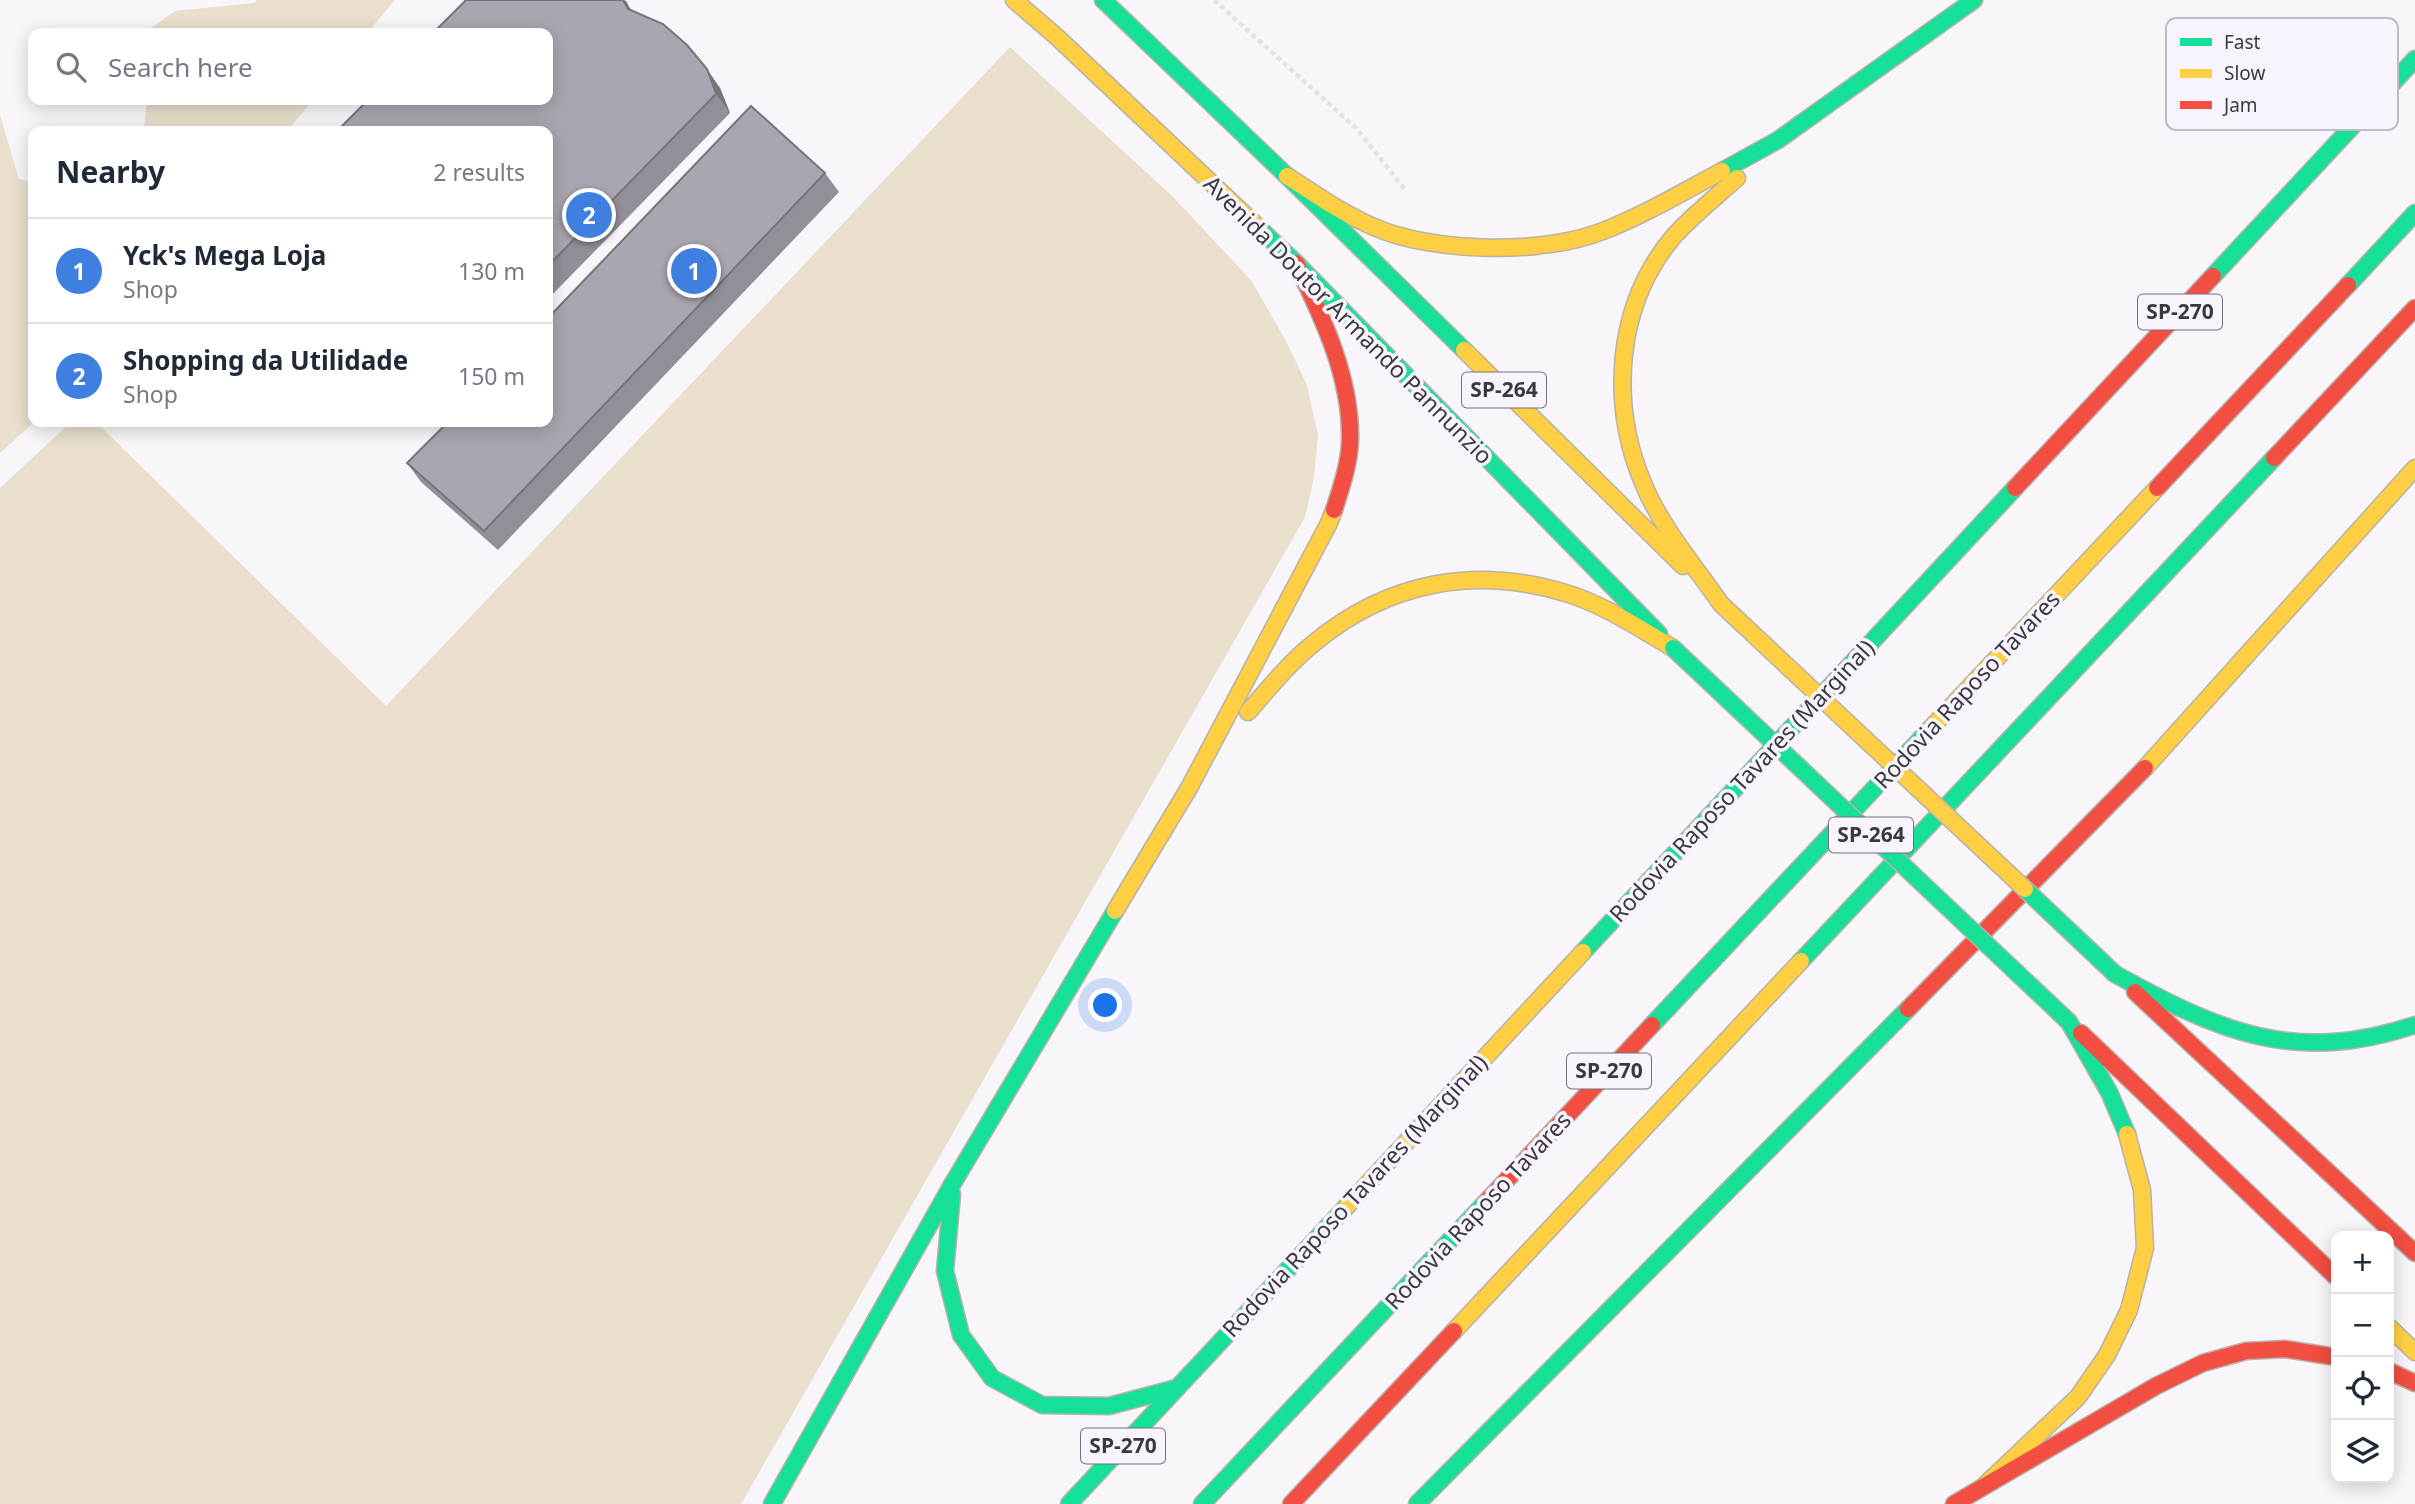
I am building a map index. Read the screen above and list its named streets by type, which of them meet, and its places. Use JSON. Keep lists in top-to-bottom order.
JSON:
{
  "streets": {
    "main road": [
      "SP-270",
      "Avenida Doutor Armando Pannunzio",
      "SP-264",
      "Rodovia Raposo Tavares",
      "Rodovia Raposo Tavares (Marginal)"
    ]
  },
  "crossings": [
    ["Avenida Doutor Armando Pannunzio", "SP-264"]
  ],
  "legend": ["Fast", "Slow", "Jam"],
  "page": {
    "search": "Search here",
    "heading": ["Nearby", "2 results"],
    "pins": ["2", "1"],
    "list": [
      {
        "mark": "1",
        "name": "Yck's Mega Loja",
        "note": "Shop",
        "value": "130 m"
      },
      {
        "mark": "2",
        "name": "Shopping da Utilidade",
        "note": "Shop",
        "value": "150 m"
      }
    ],
    "map_buttons": ["+", "−"]
  }
}
